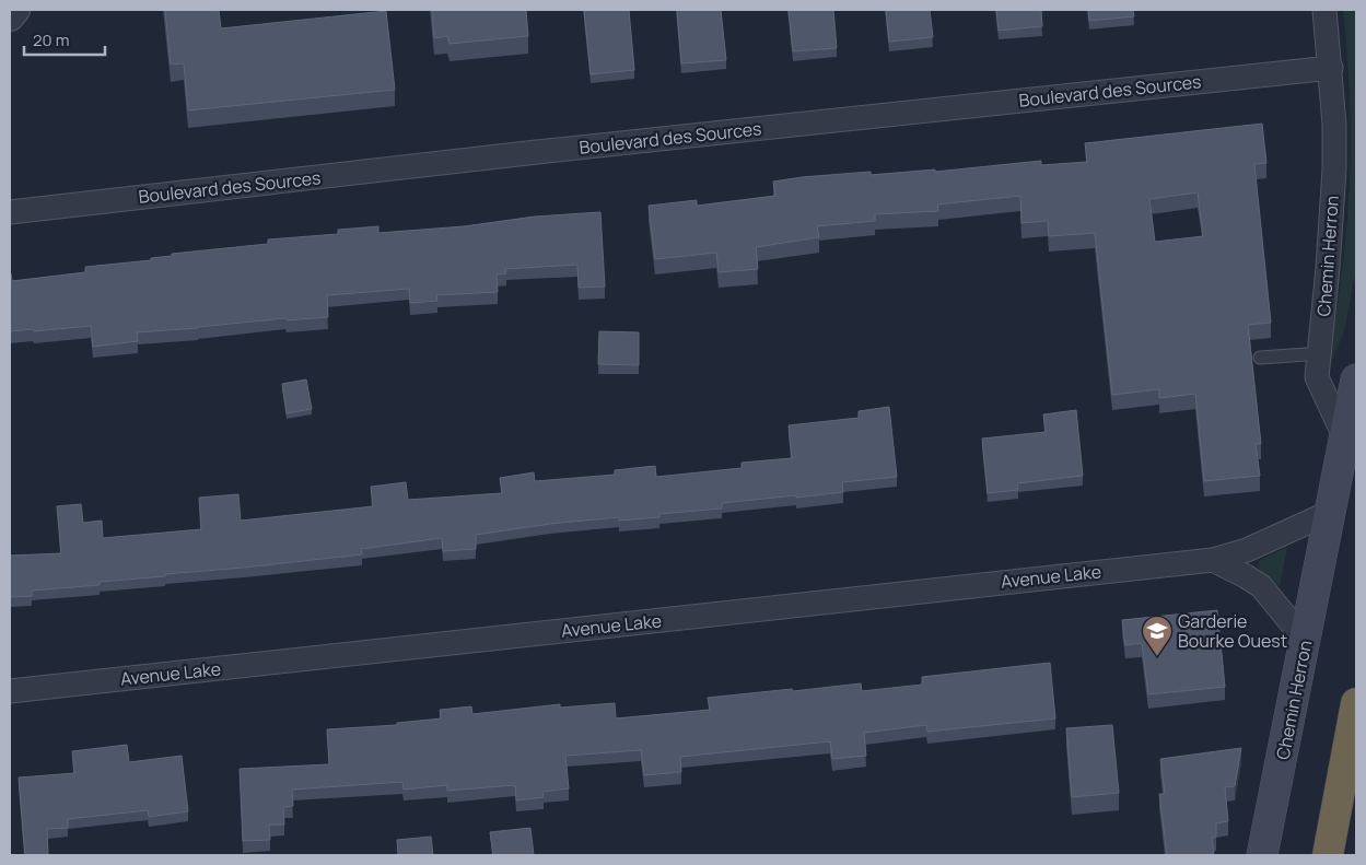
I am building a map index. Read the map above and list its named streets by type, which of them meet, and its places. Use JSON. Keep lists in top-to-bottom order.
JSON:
{
  "streets": {
    "main road": ["Chemin Herron"],
    "street": ["Boulevard des Sources", "Avenue Lake"]
  },
  "crossings": [
    ["Boulevard des Sources", "Chemin Herron"],
    ["Chemin Herron", "Avenue Lake"]
  ],
  "places": {
    "school or university": ["Garderie Bourke Ouest"]
  },
  "scale_bar": "20 m"
}
